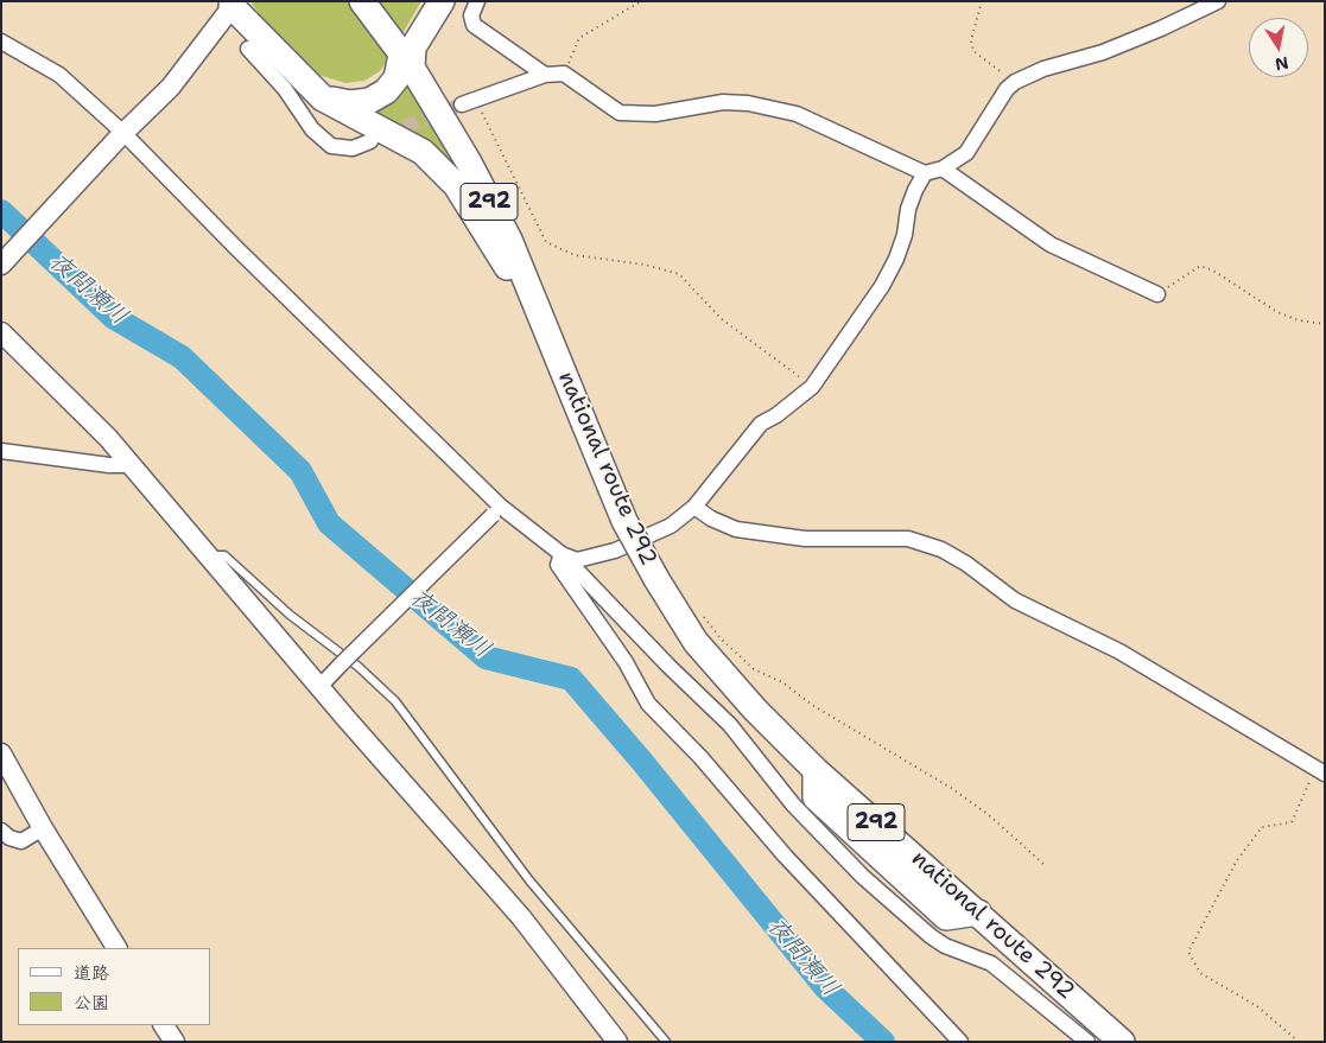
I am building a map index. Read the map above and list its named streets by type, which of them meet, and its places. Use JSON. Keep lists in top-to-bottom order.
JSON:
{
  "streets": {
    "highway": ["292", "national route 292"]
  },
  "water": ["夜間瀬川"],
  "legend": ["道路", "公園"],
  "north": "bottom"
}
